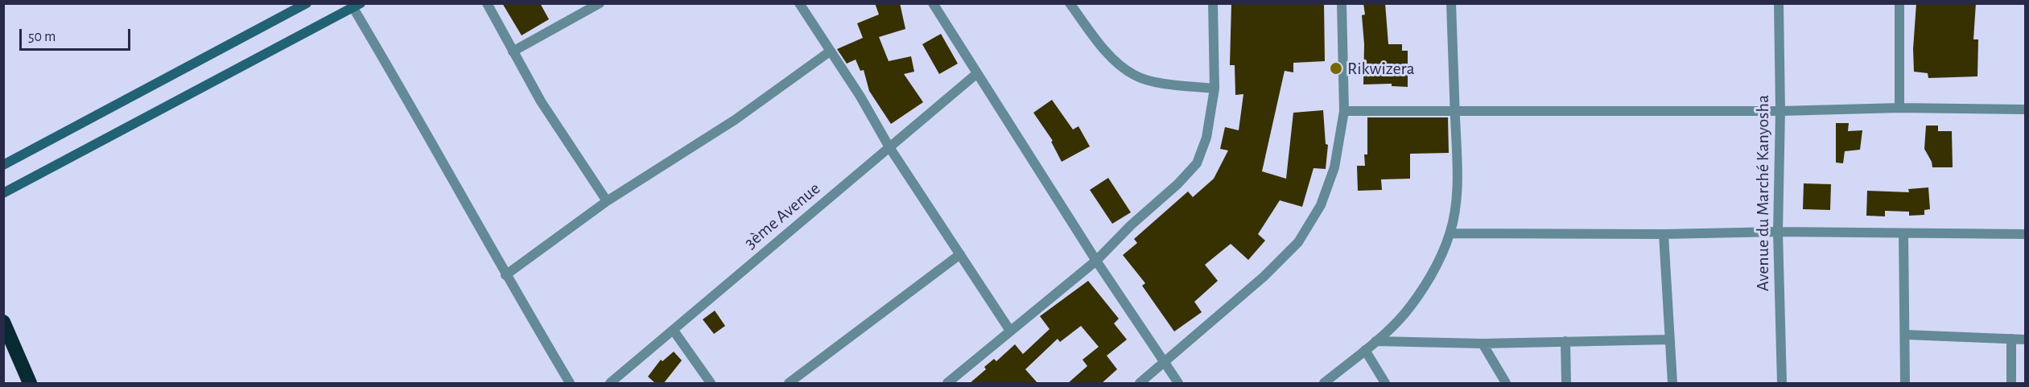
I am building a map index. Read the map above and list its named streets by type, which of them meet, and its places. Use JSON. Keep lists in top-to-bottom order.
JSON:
{
  "streets": {
    "street": ["Avenue du Marché Kanyosha", "3ème Avenue"]
  },
  "places": ["Rikwizera"],
  "scale_bar": "50 m"
}
